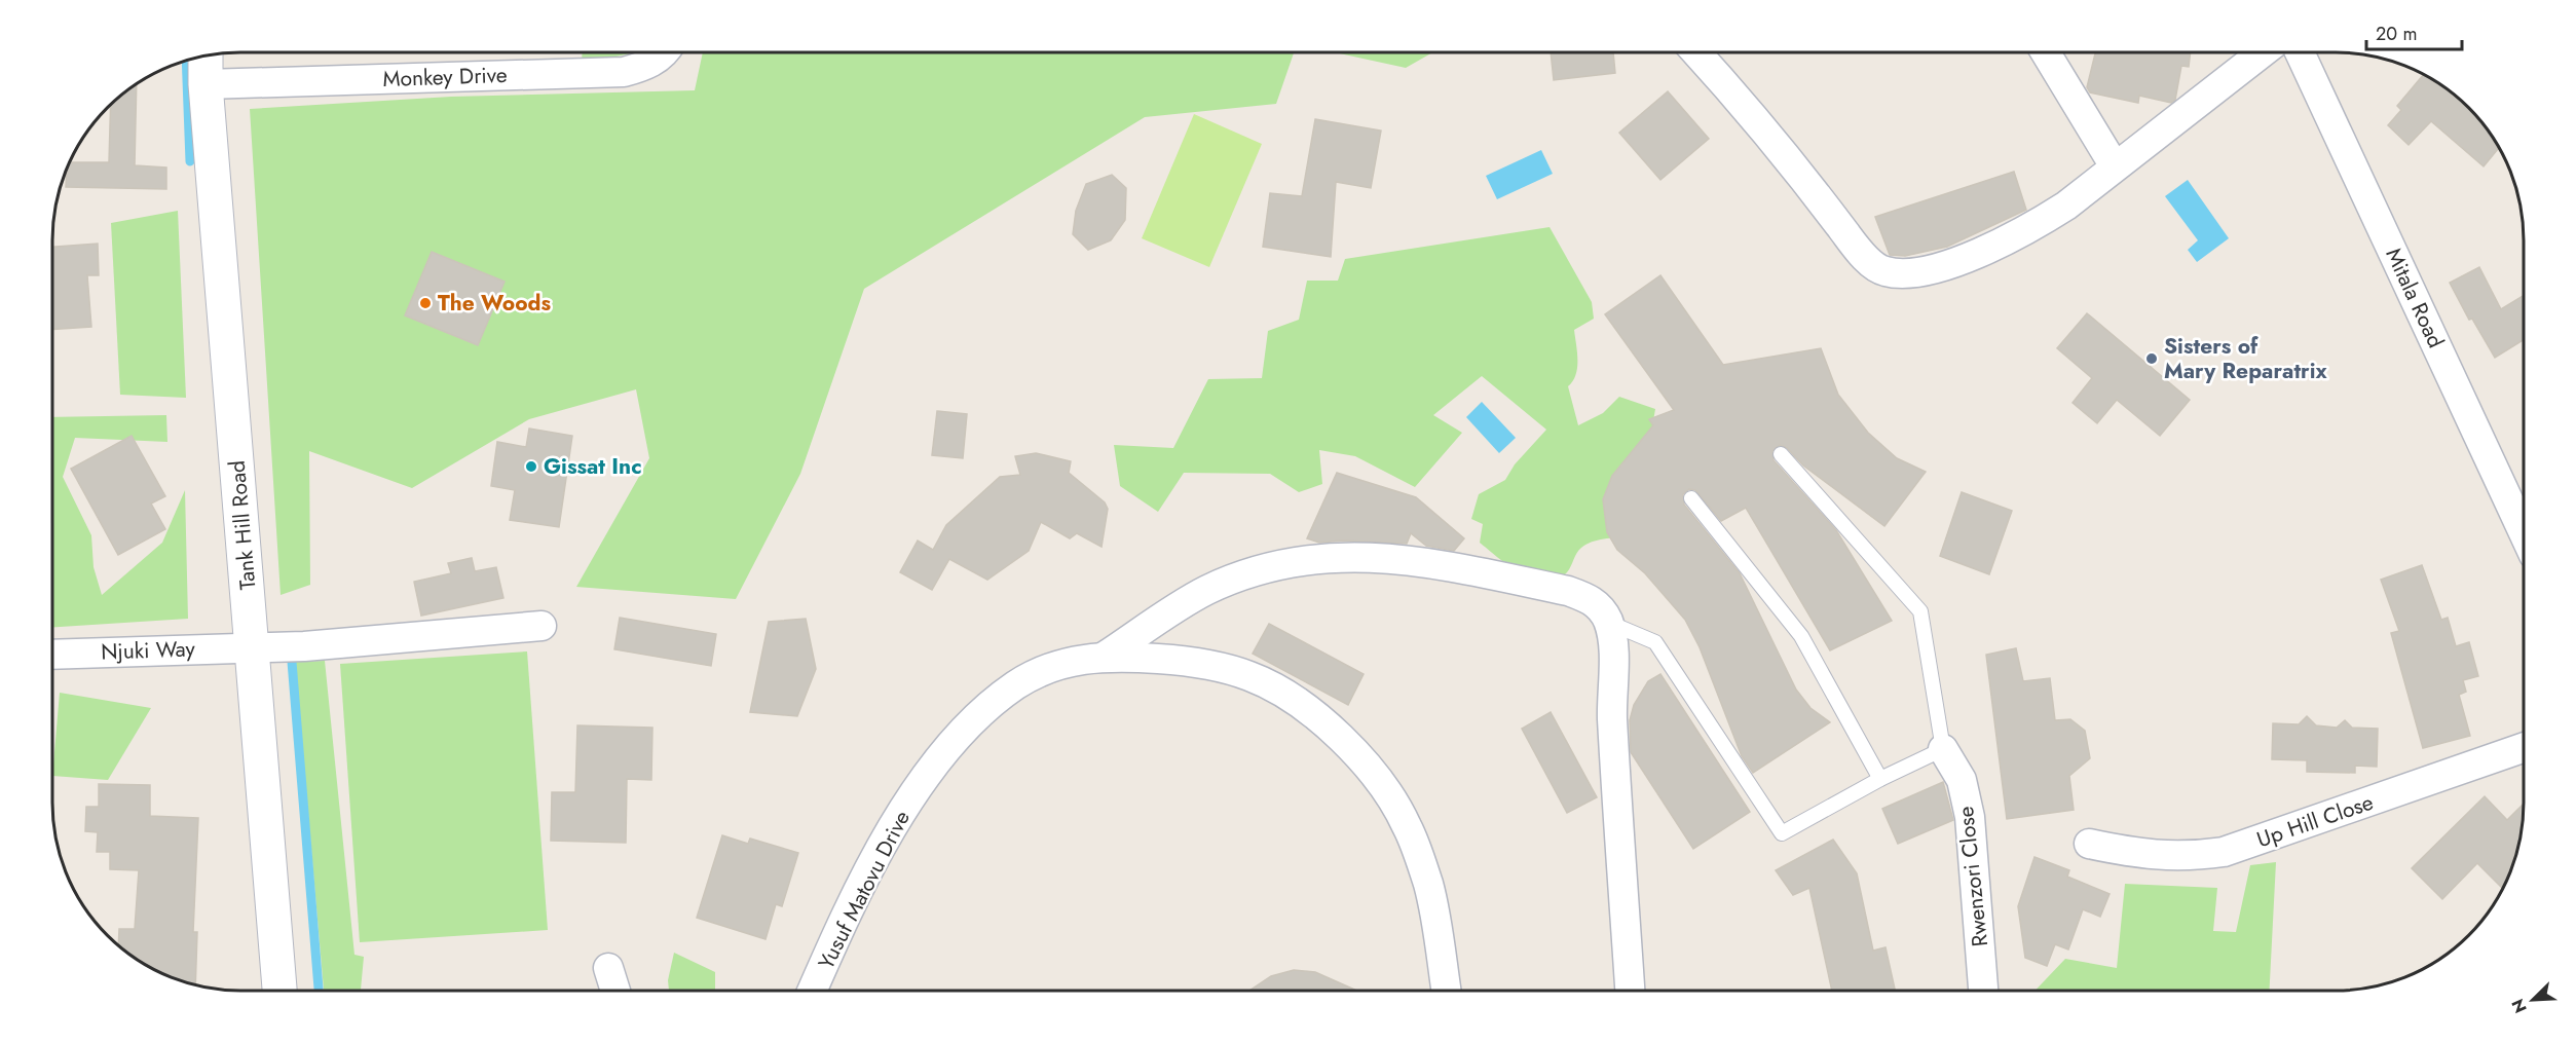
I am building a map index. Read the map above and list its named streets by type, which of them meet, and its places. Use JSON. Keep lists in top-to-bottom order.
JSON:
{
  "streets": {
    "street": [
      "Monkey Drive",
      "Mitala Road",
      "Tank Hill Road",
      "Njuki Way",
      "Up Hill Close",
      "Rwenzori Close",
      "Yusuf Matovu Drive"
    ]
  },
  "crossings": [
    ["Monkey Drive", "Tank Hill Road"],
    ["Tank Hill Road", "Njuki Way"]
  ],
  "places": ["The Woods", "Sisters of Mary Reparatrix", "Gissat Inc"],
  "scale_bar": "20 m",
  "north": "bottom left"
}
